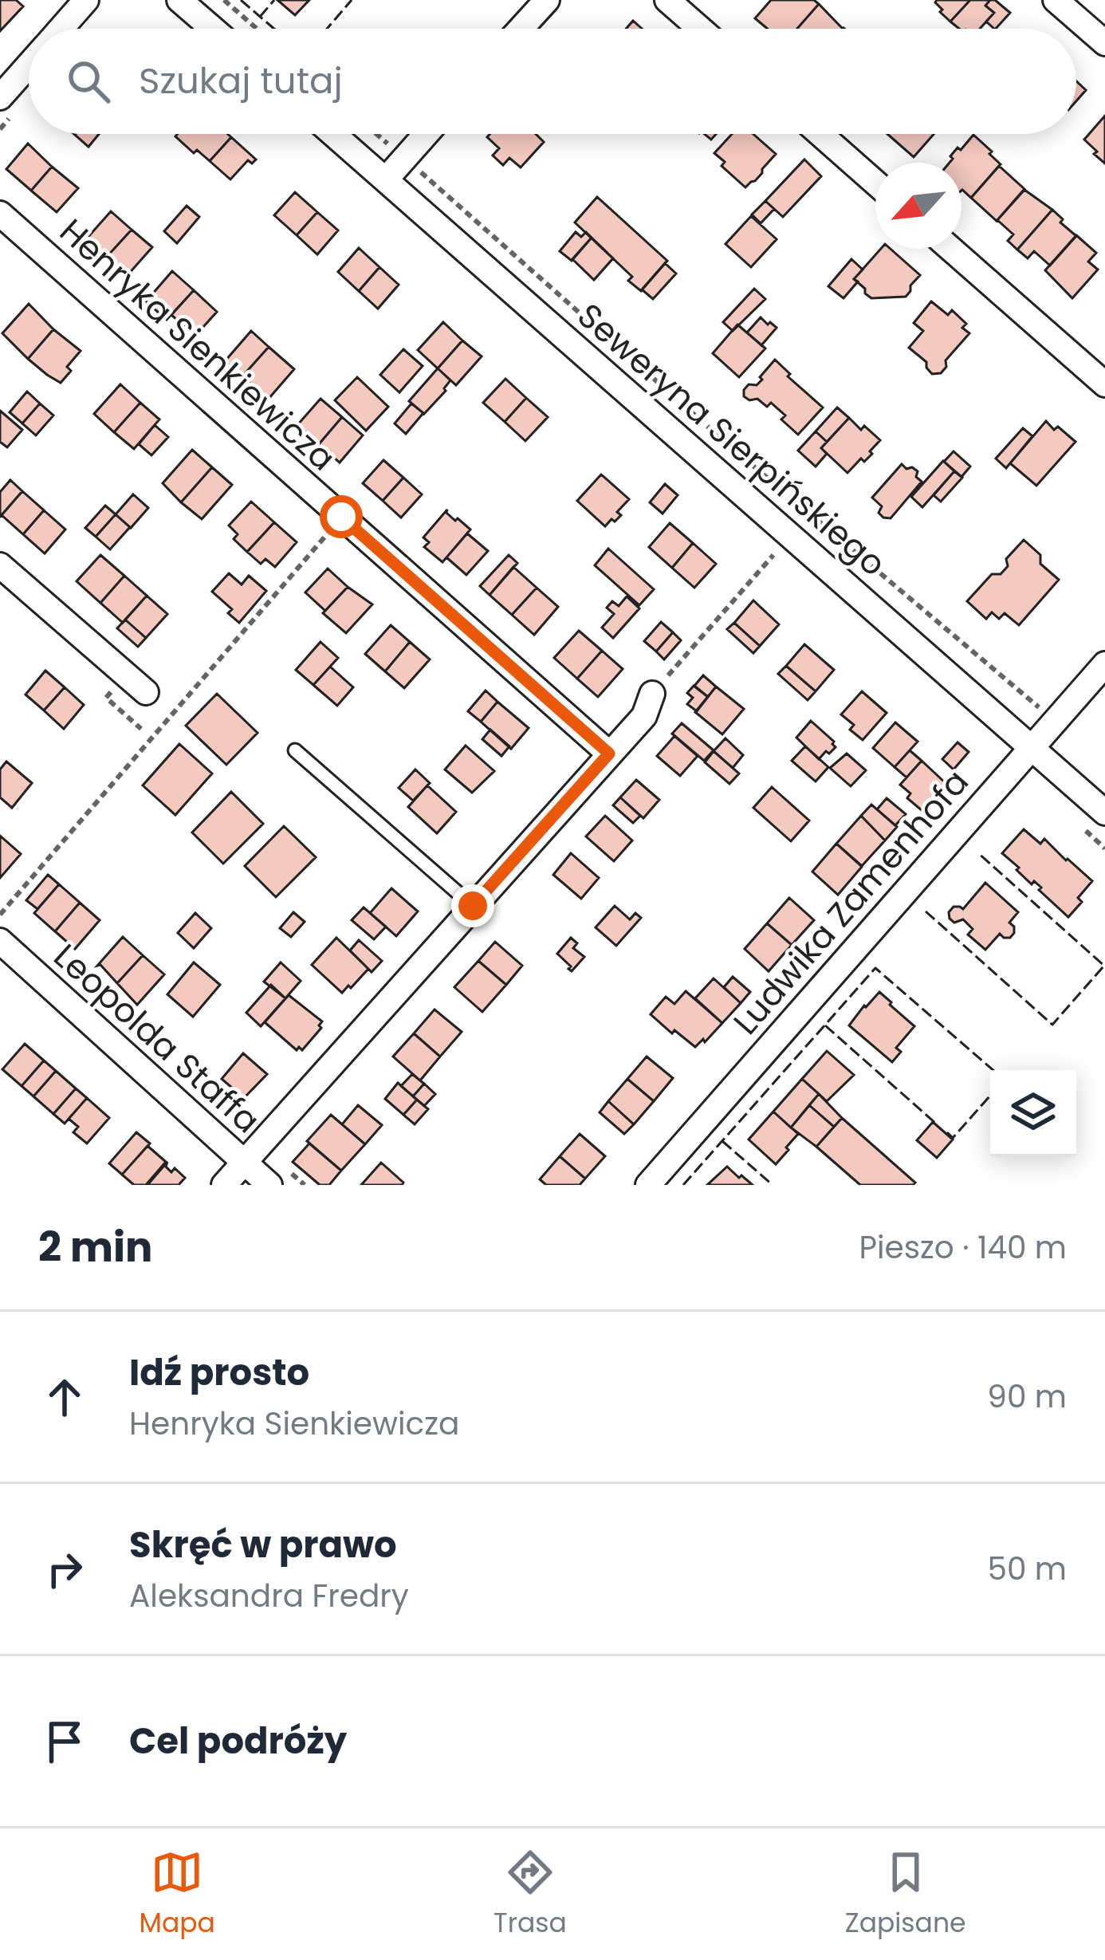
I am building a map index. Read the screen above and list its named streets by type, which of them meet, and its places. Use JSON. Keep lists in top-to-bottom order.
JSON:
{
  "streets": {
    "street": [
      "Henryka Sienkiewicza",
      "Seweryna Sierpińskiego",
      "Ludwika Zamenhofa",
      "Leopolda Staffa"
    ]
  },
  "crossings": [
    ["Seweryna Sierpińskiego", "Ludwika Zamenhofa"]
  ],
  "north": "bottom left",
  "page": {
    "search": "Szukaj tutaj",
    "heading": ["2 min", "Pieszo · 140 m"],
    "list": [
      ["Idź prosto", "Henryka Sienkiewicza", "90 m"],
      ["Skręć w prawo", "Aleksandra Fredry", "50 m"],
      "Cel podróży"
    ],
    "nav": ["Mapa", "Trasa", "Zapisane"]
  }
}
